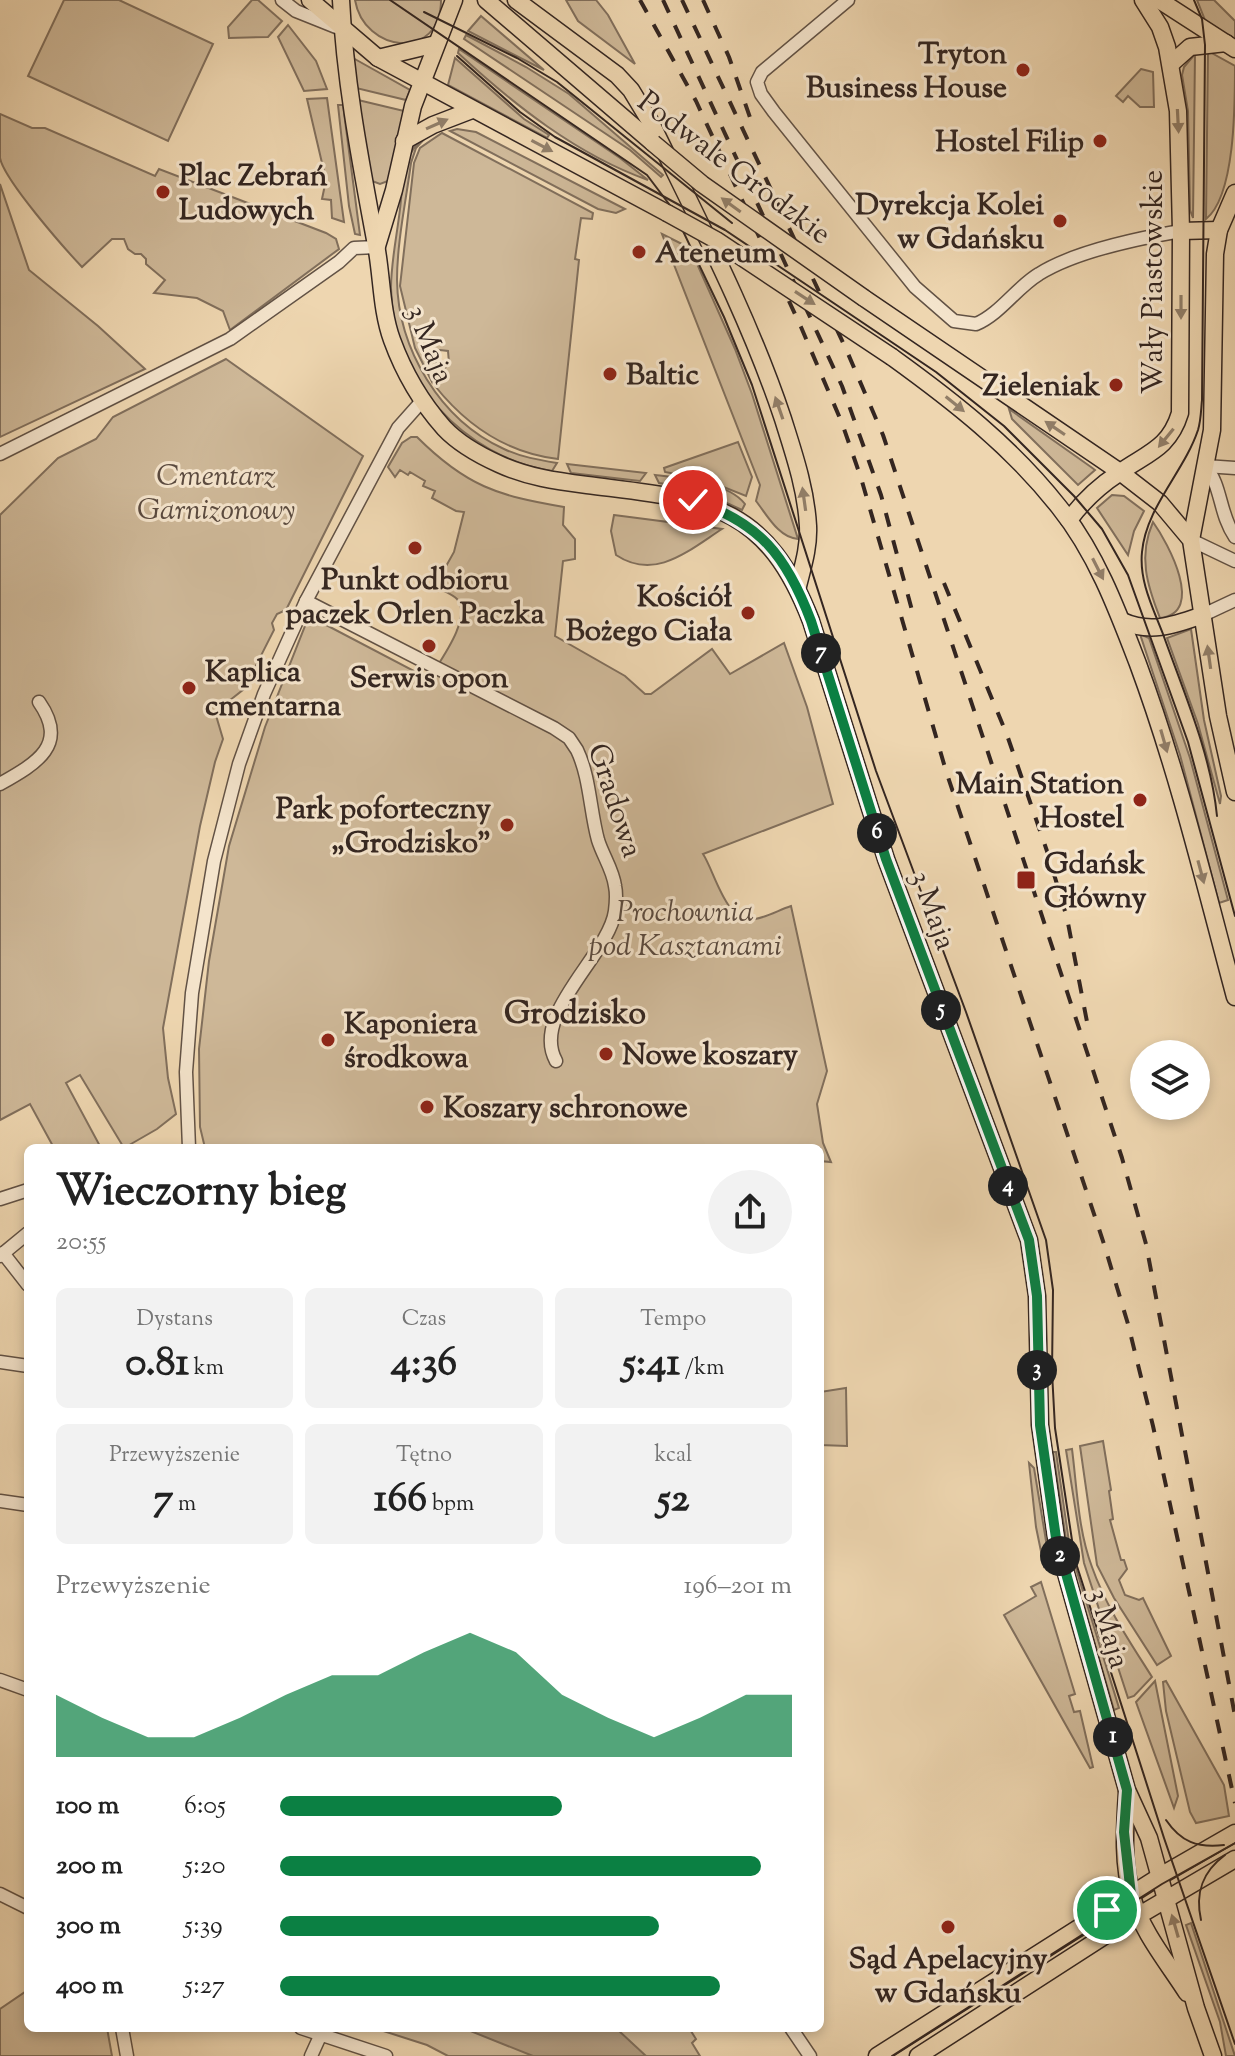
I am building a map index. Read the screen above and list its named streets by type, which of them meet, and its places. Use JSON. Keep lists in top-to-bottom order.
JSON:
{
  "streets": {
    "main road": ["Podwale Grodzkie", "Wały Piastowskie", "3 Maja"],
    "street": ["Gradowa"]
  },
  "crossings": [
    ["Podwale Grodzkie", "Wały Piastowskie"]
  ],
  "districts": ["Grodzisko"],
  "parks": ["Cmentarz Garnizonowy", "Prochownia pod Kasztanami"],
  "places": {
    "other": [
      "Tryton Business House",
      "Hostel Filip",
      "Plac Zebrań Ludowych",
      "Dyrekcja Kolei w Gdańsku",
      "Ateneum",
      "Baltic",
      "Zieleniak",
      "Punkt odbioru paczek Orlen Paczka",
      "Kościół Bożego Ciała",
      "Serwis opon",
      "Kaplica cmentarna",
      "Main Station Hostel",
      "Park poforteczny „Grodzisko”",
      "Kaponiera środkowa",
      "Nowe koszary",
      "Koszary schronowe",
      "Sąd Apelacyjny w Gdańsku"
    ],
    "transit": ["Gdańsk Główny"]
  },
  "page": {
    "pins": [
      "7",
      "6",
      "5",
      "4",
      "3",
      "2",
      "1"
    ],
    "heading": ["Wieczorny bieg", "20:55"],
    "stats": [
      ["Dystans", "0.81 km"],
      ["Czas", "4:36"],
      ["Tempo", "5:41 /km"],
      ["Przewyższenie", "7 m"],
      ["Tętno", "166 bpm"],
      ["kcal", "52"]
    ],
    "chart": ["Przewyższenie", "196–201 m"],
    "list": [
      {
        "name": "100 m",
        "note": "6:05"
      },
      {
        "name": "200 m",
        "note": "5:20"
      },
      {
        "name": "300 m",
        "note": "5:39"
      },
      {
        "name": "400 m",
        "note": "5:27"
      }
    ]
  }
}
